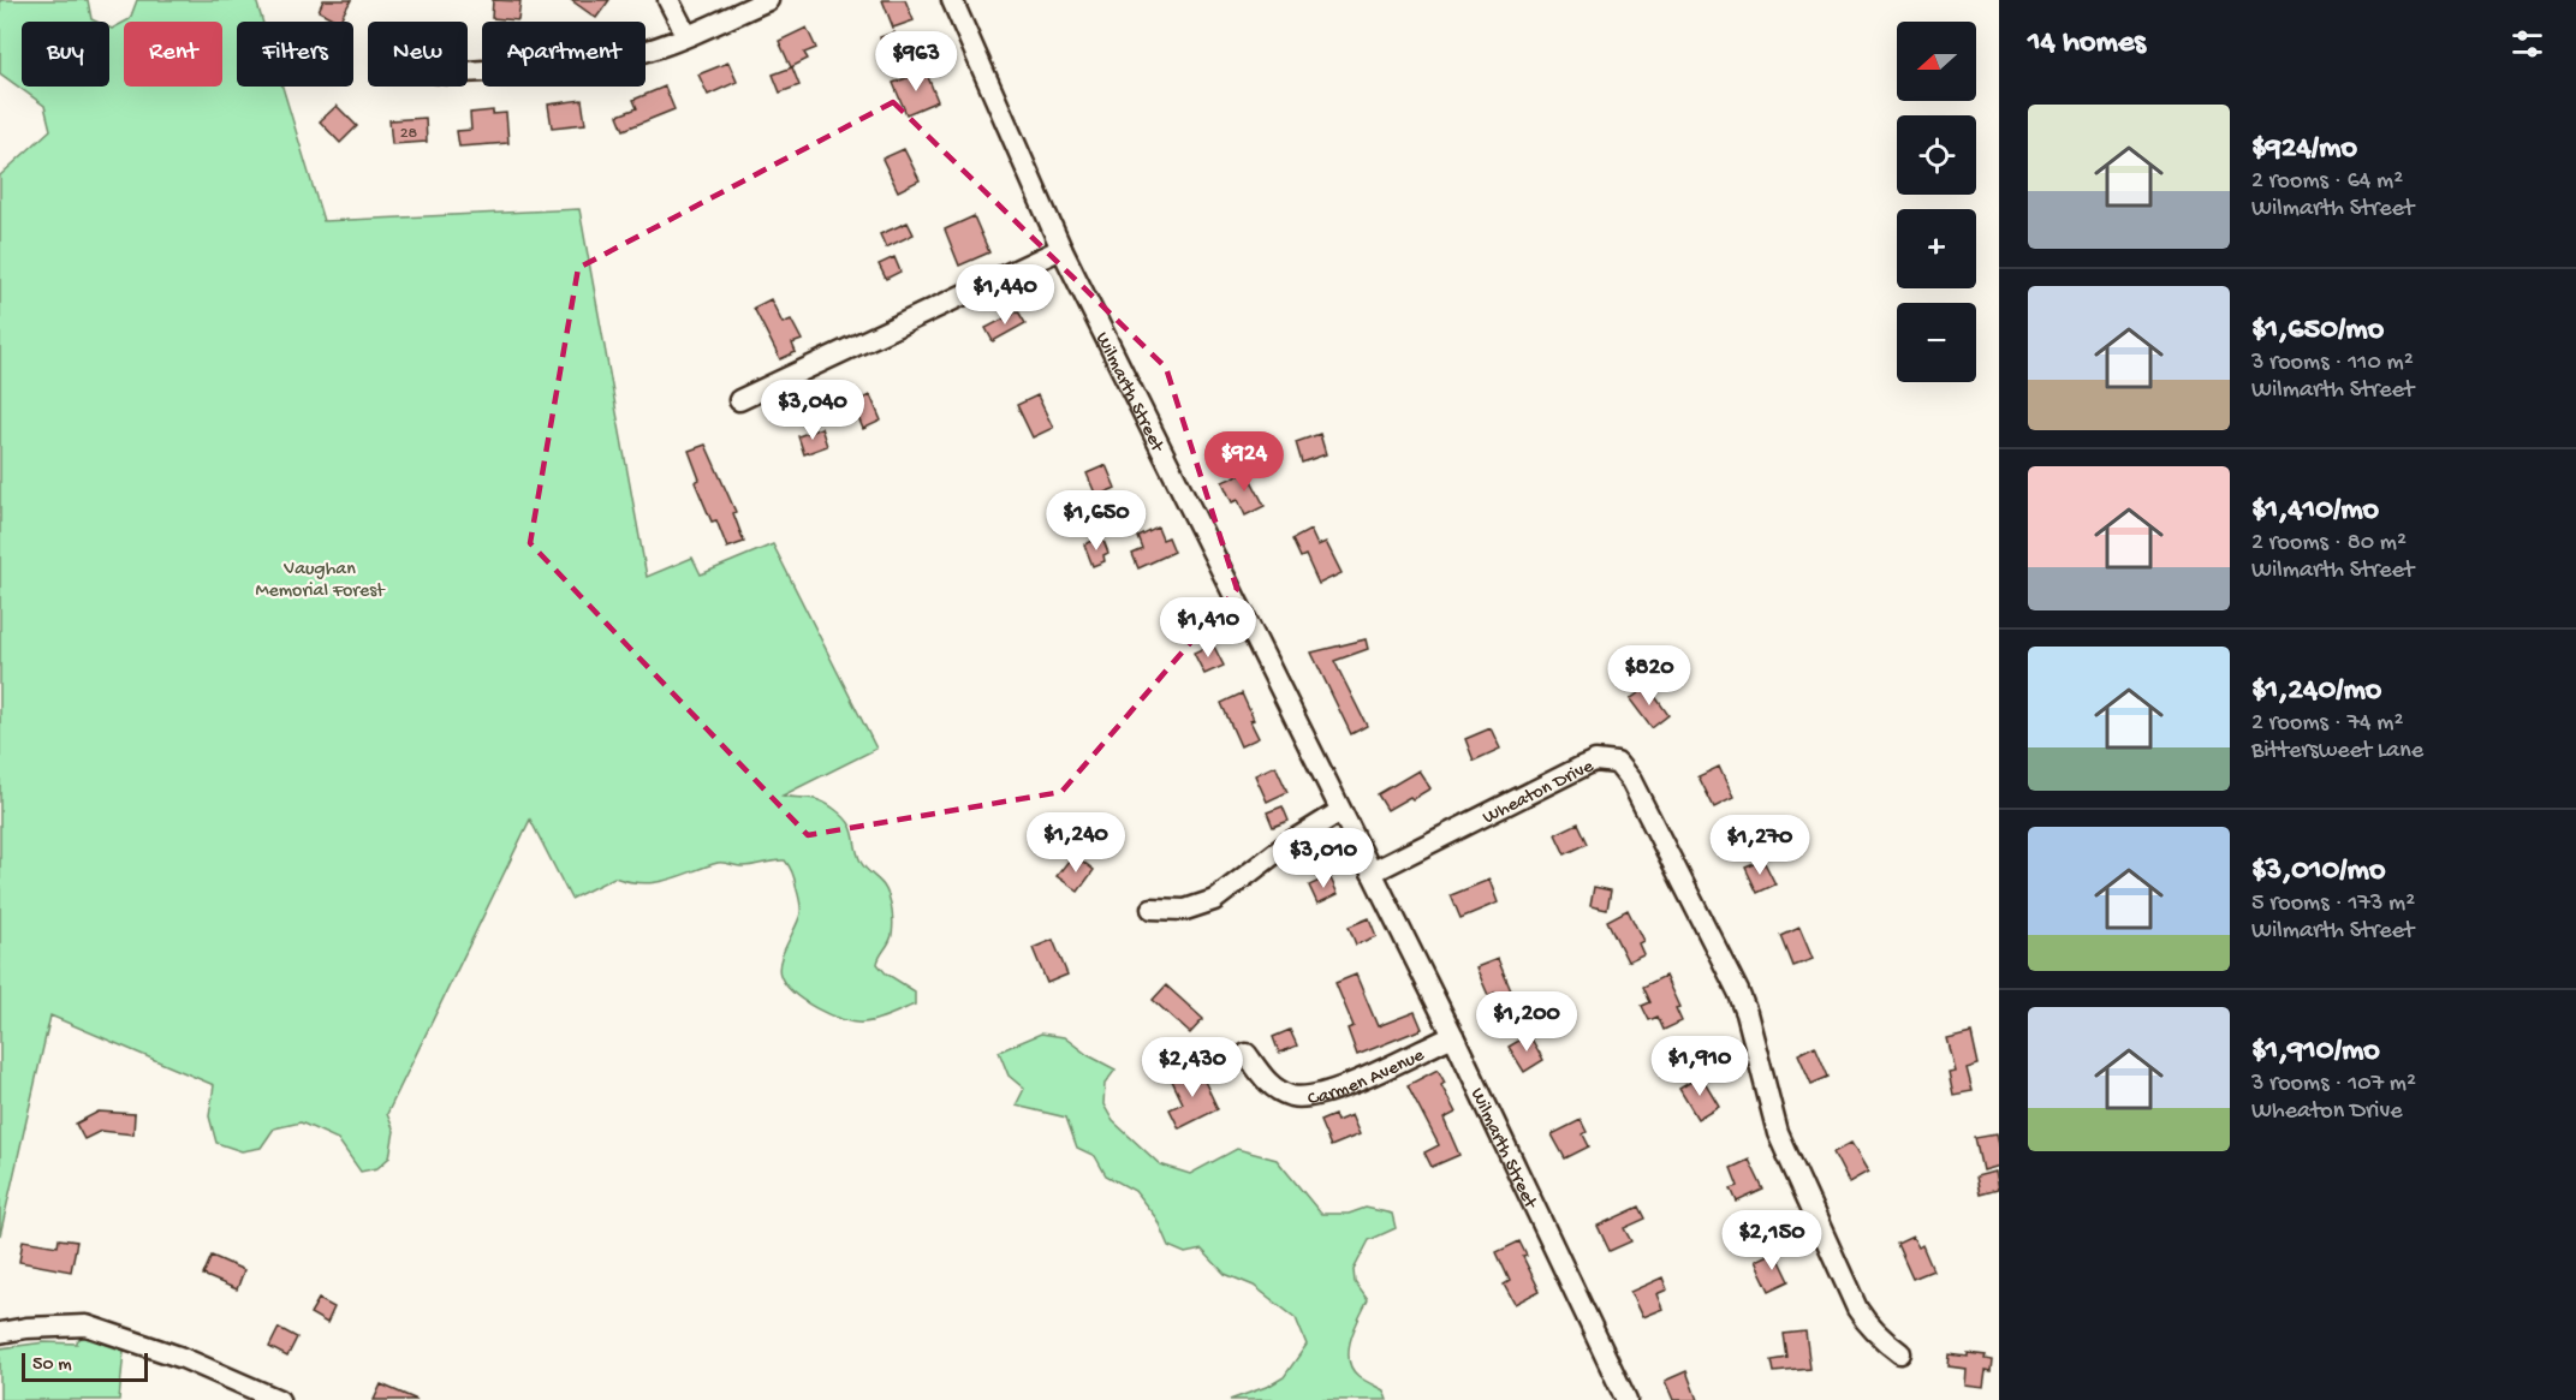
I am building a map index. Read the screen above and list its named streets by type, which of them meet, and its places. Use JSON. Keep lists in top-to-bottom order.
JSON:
{
  "streets": {
    "street": ["Wilmarth Street", "Wheaton Drive", "Carmen Avenue"]
  },
  "crossings": [
    ["Wilmarth Street", "Wheaton Drive"],
    ["Wilmarth Street", "Carmen Avenue"]
  ],
  "parks": ["Vaughan Memorial Forest"],
  "house_numbers": ["28"],
  "scale_bar": "50 m",
  "north": "left",
  "page": {
    "heading": "14 homes",
    "map_buttons": ["+", "−"],
    "chip": [
      "Buy",
      "Rent",
      "Filters",
      "New",
      "Apartment"
    ],
    "price": [
      "$963",
      "$1,440",
      "$3,040",
      "$924",
      "$1,650",
      "$1,410",
      "$820",
      "$1,240",
      "$1,270",
      "$3,010",
      "$1,200",
      "$1,910",
      "$2,430",
      "$2,150"
    ],
    "list": [
      {
        "name": "$924/mo",
        "note": "2 rooms · 64 m² · Wilmarth Street"
      },
      {
        "name": "$1,650/mo",
        "note": "3 rooms · 110 m² · Wilmarth Street"
      },
      {
        "name": "$1,410/mo",
        "note": "2 rooms · 80 m² · Wilmarth Street"
      },
      {
        "name": "$1,240/mo",
        "note": "2 rooms · 74 m² · Bittersweet Lane"
      },
      {
        "name": "$3,010/mo",
        "note": "5 rooms · 173 m² · Wilmarth Street"
      },
      {
        "name": "$1,910/mo",
        "note": "3 rooms · 107 m² · Wheaton Drive"
      }
    ],
    "scale": "50 m"
  }
}
